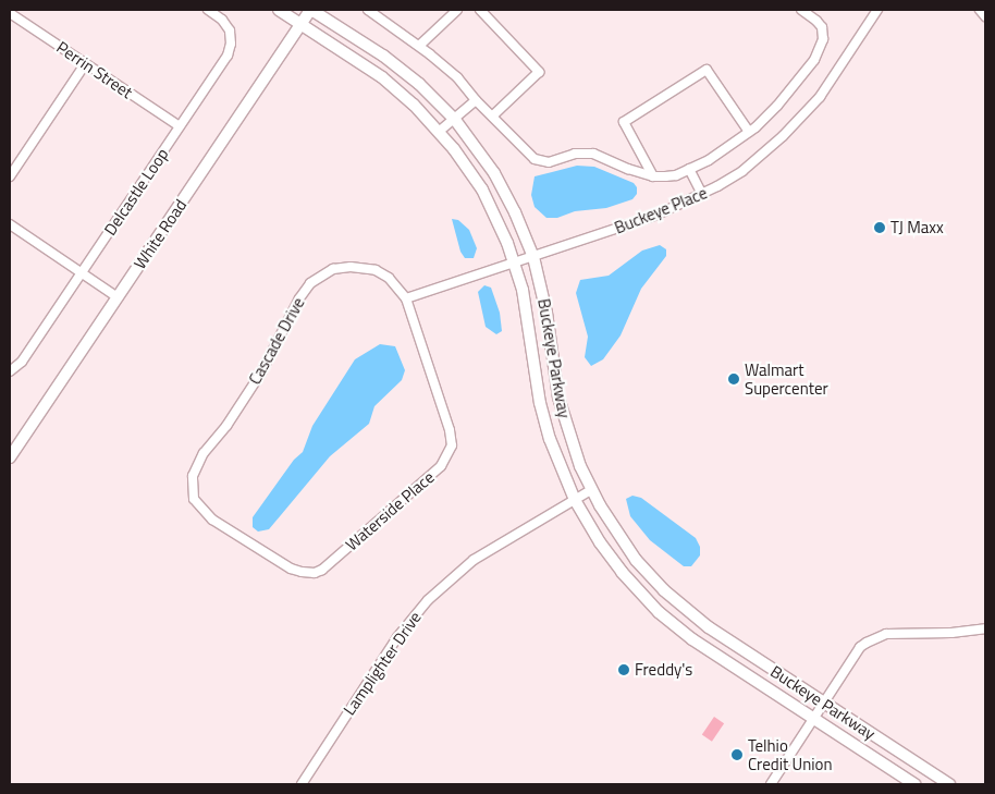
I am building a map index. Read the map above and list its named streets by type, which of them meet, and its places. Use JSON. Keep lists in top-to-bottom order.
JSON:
{
  "streets": {
    "street": [
      "Perrin Street",
      "Delcastle Loop",
      "Buckeye Place",
      "White Road",
      "Cascade Drive",
      "Buckeye Parkway",
      "Waterside Place",
      "Lamplighter Drive"
    ]
  },
  "crossings": [
    ["Perrin Street", "Delcastle Loop"],
    ["Buckeye Place", "Cascade Drive"],
    ["Buckeye Place", "Buckeye Parkway"],
    ["Buckeye Place", "Waterside Place"],
    ["White Road", "Buckeye Parkway"],
    ["Cascade Drive", "Waterside Place"],
    ["Buckeye Parkway", "Lamplighter Drive"]
  ],
  "places": [
    "TJ Maxx",
    "Walmart Supercenter",
    "Freddy's",
    "Telhio Credit Union"
  ]
}
